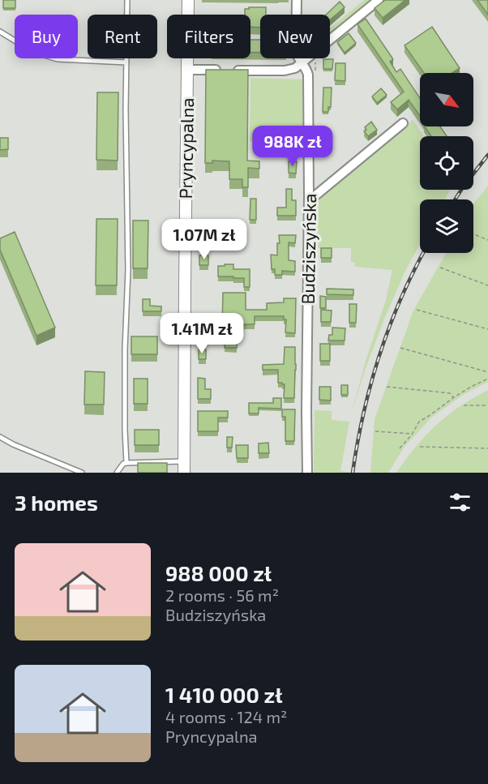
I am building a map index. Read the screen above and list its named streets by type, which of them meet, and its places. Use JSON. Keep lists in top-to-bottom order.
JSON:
{
  "streets": {
    "street": ["Pryncypalna", "Budziszyńska"]
  },
  "north": "bottom right",
  "page": {
    "chip": [
      "Buy",
      "Rent",
      "Filters",
      "New"
    ],
    "price": ["988K zł", "1.07M zł", "1.41M zł"],
    "heading": "3 homes",
    "list": [
      {
        "name": "988 000 zł",
        "note": "2 rooms · 56 m² · Budziszyńska"
      },
      {
        "name": "1 410 000 zł",
        "note": "4 rooms · 124 m² · Pryncypalna"
      }
    ]
  }
}
